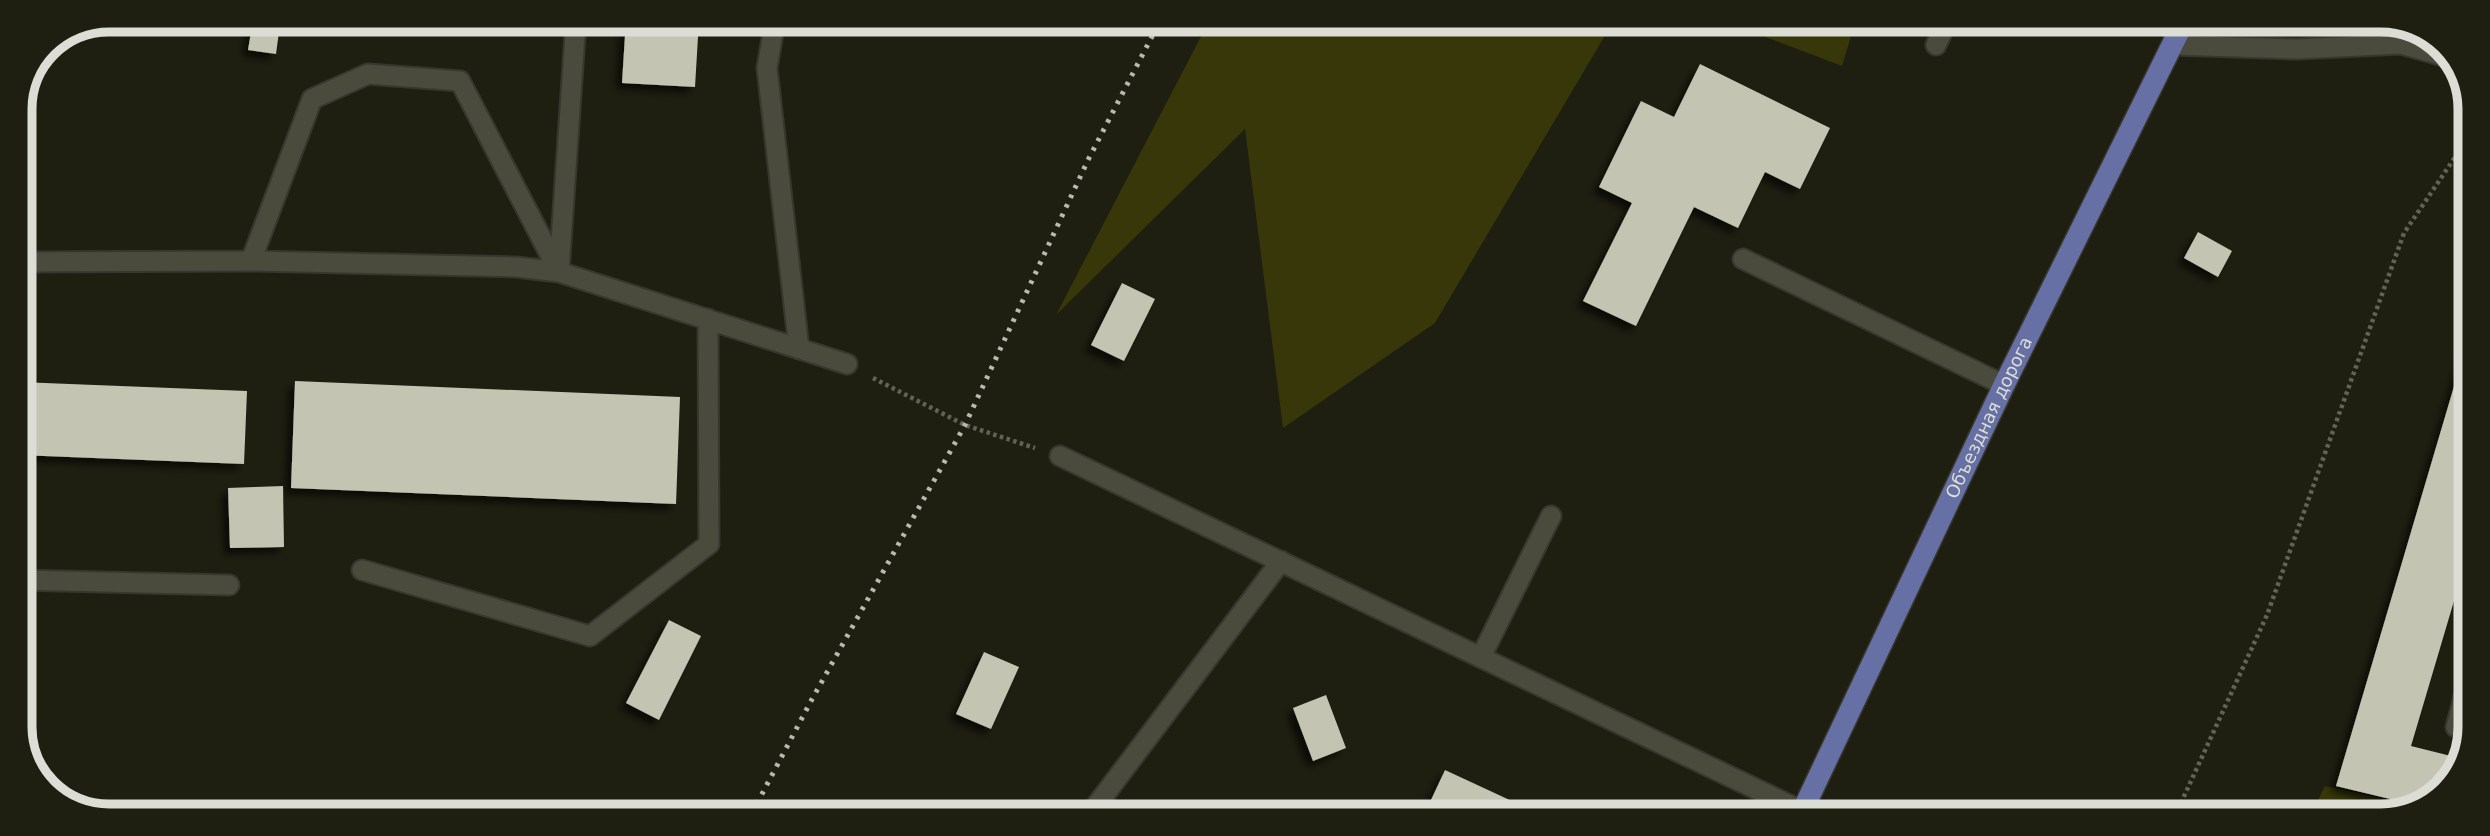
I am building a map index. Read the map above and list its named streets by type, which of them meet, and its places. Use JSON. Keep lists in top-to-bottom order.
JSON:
{
  "streets": {
    "main road": ["Объездная дорога"]
  }
}
